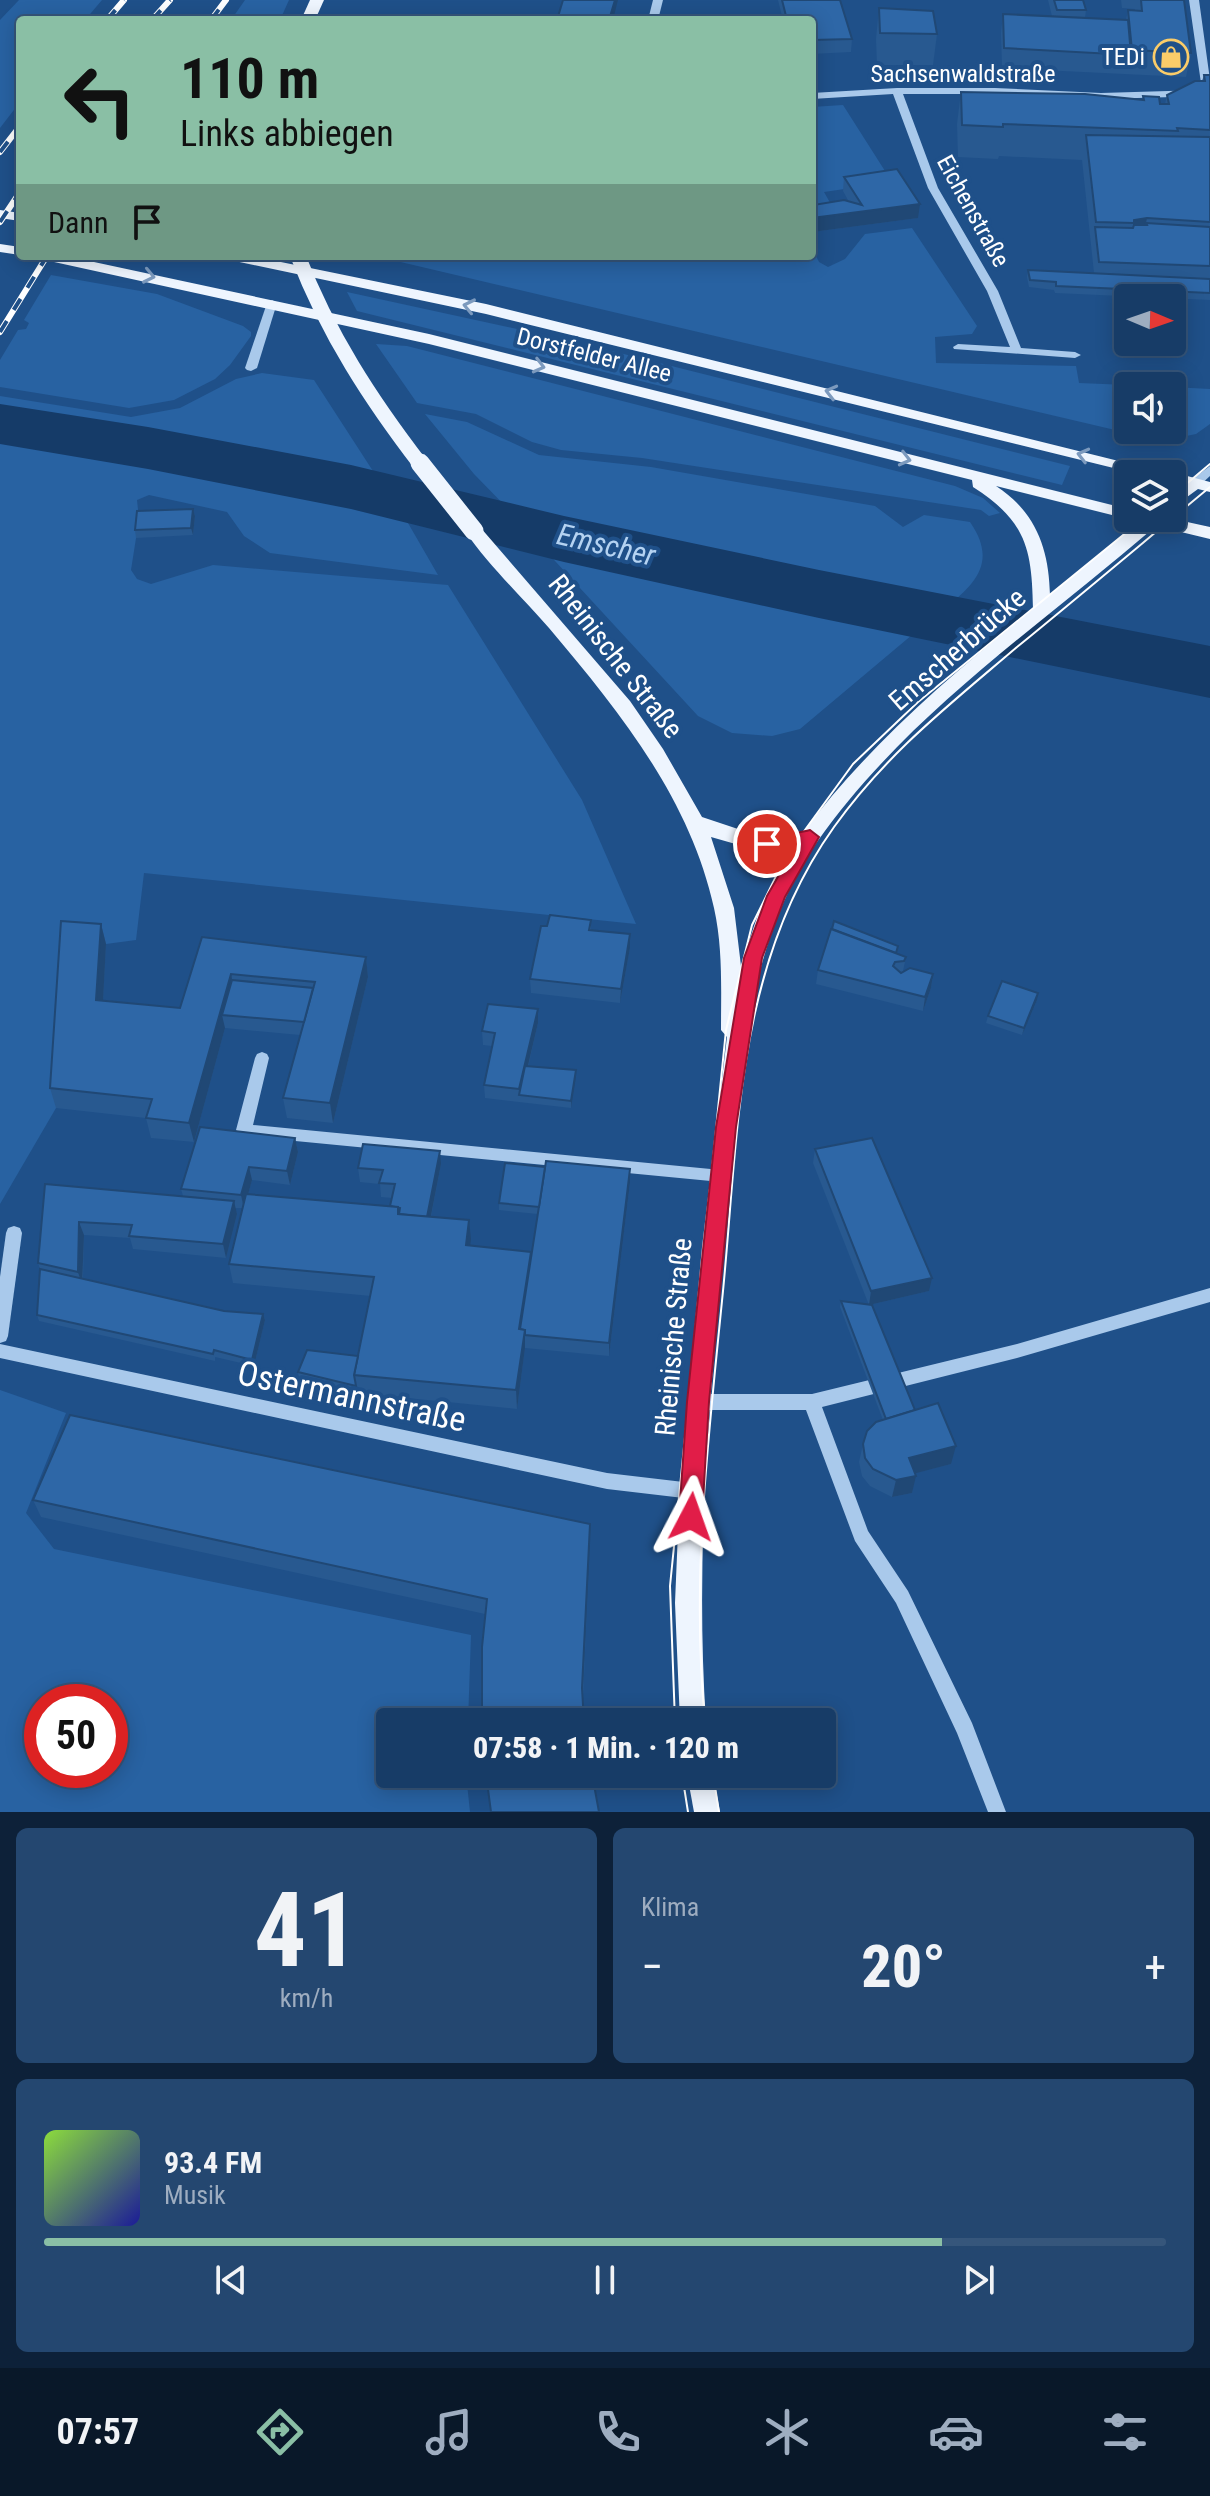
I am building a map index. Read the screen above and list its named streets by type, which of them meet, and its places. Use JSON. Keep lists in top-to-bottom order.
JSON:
{
  "streets": {
    "main road": ["Dorstfelder Allee", "Emscherbrücke", "Rheinische Straße"],
    "street": ["Sachsenwaldstraße", "Eichenstraße", "Ostermannstraße"]
  },
  "crossings": [
    ["Sachsenwaldstraße", "Eichenstraße"],
    ["Emscherbrücke", "Rheinische Straße"],
    ["Rheinische Straße", "Ostermannstraße"]
  ],
  "water": ["Emscher"],
  "places": {
    "shop": ["TEDi"]
  },
  "north": "right",
  "page": {
    "turn": ["110 m", "Links abbiegen"],
    "then": "Dann",
    "limit": "50",
    "trip": "07:58 · 1 Min. · 120 m",
    "tile": [
      ["41", "km/h"],
      "Klima"
    ],
    "heat": ["−", "20°", "+"],
    "song": ["93.4 FM", "Musik"],
    "tabs": "07:57"
  }
}
